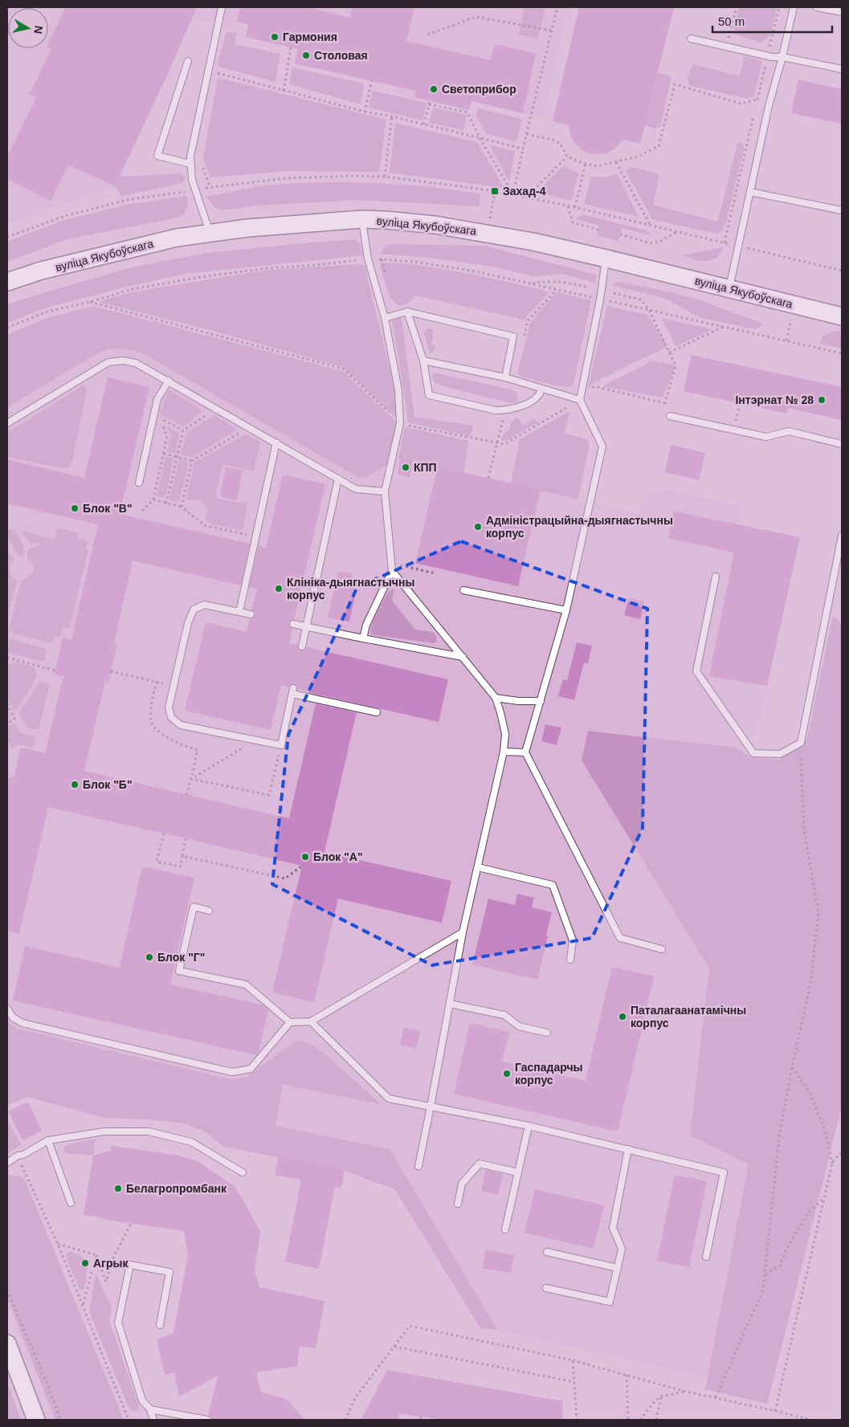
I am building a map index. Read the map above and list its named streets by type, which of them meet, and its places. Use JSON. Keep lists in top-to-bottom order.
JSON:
{
  "streets": {
    "main road": ["вуліца Якубоўскага"]
  },
  "places": {
    "other": [
      "Гармония",
      "Cтоловая",
      "Светоприбор",
      "Інтэрнат № 28",
      "КПП",
      "Блок \"В\"",
      "Адміністрацыйна-дыягнастычны корпус",
      "Клініка-дыягнастычны корпус",
      "Блок \"Б\"",
      "Блок \"А\"",
      "Блок \"Г\"",
      "Паталагаанатамічны корпус",
      "Гаспадарчы корпус",
      "Белагропромбанк",
      "Агрык"
    ],
    "transit": ["Захад-4"]
  },
  "scale_bar": "50 m",
  "north": "right"
}
